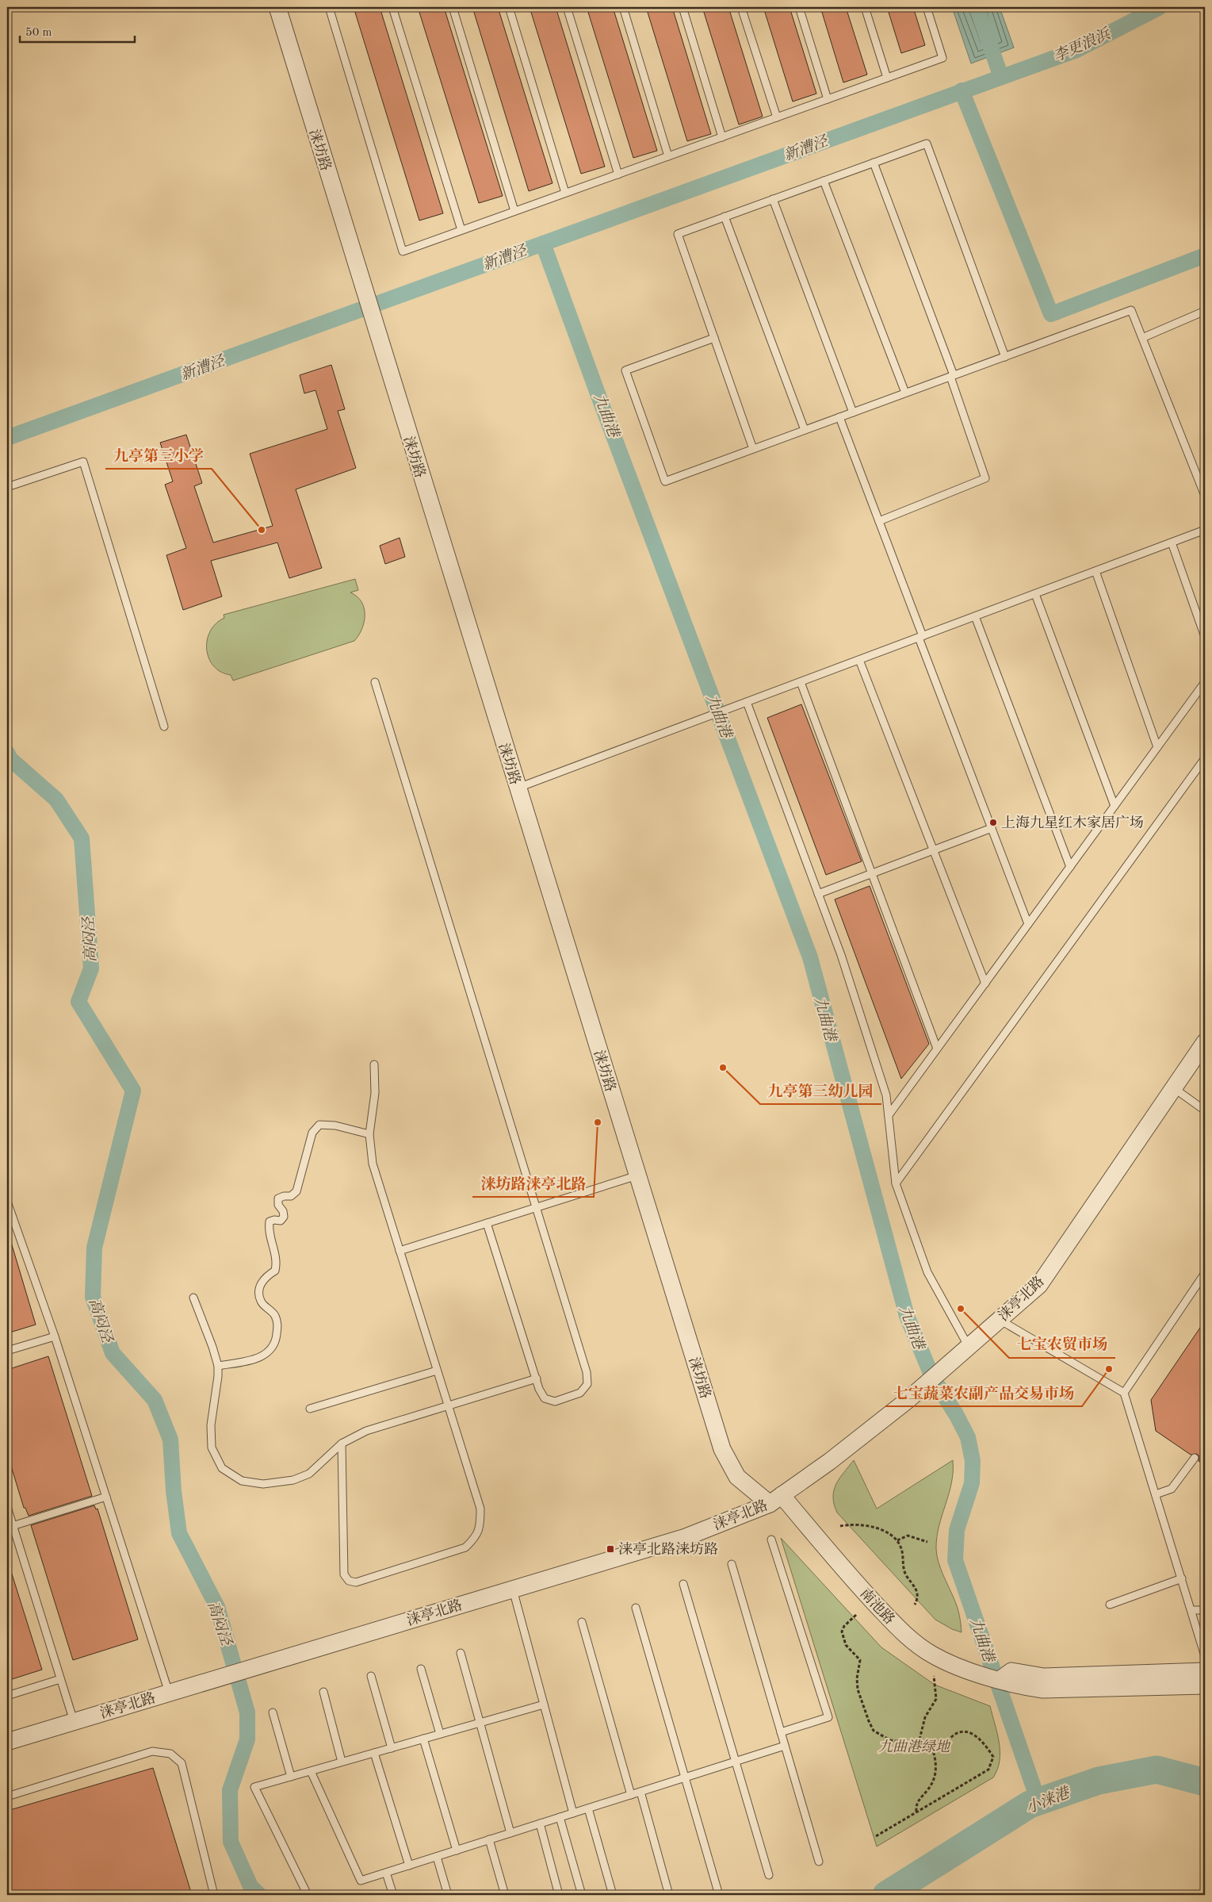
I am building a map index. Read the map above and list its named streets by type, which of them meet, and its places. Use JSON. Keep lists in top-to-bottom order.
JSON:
{
  "streets": {
    "street": ["涞坊路", "涞亭北路", "南池路"]
  },
  "crossings": [
    ["涞坊路", "涞亭北路"],
    ["涞坊路", "南池路"],
    ["涞亭北路", "南池路"]
  ],
  "water": [
    "李更浪浜",
    "新漕泾",
    "九曲港",
    "高闷泾",
    "小涞港"
  ],
  "parks": ["九曲港绿地"],
  "places": {
    "other": [
      "九亭第三小学",
      "上海九星红木家居广场",
      "九亭第三幼儿园",
      "涞坊路涞亭北路",
      "七宝农贸市场",
      "七宝蔬菜农副产品交易市场"
    ],
    "transit": ["涞亭北路涞坊路"]
  },
  "scale_bar": "50 m"
}
